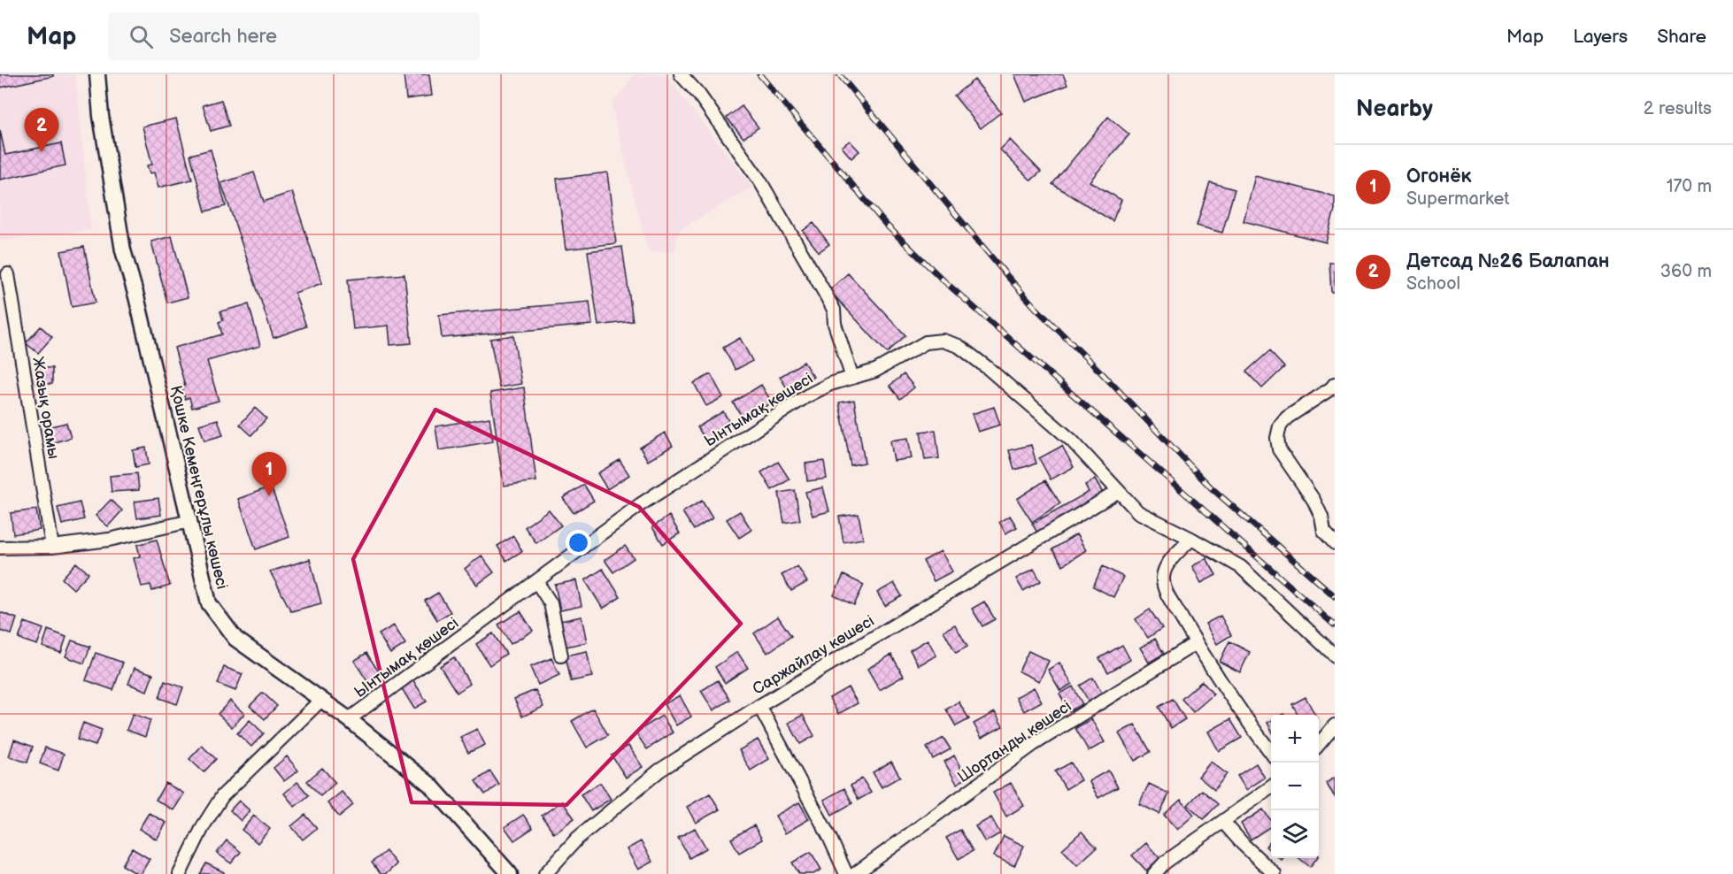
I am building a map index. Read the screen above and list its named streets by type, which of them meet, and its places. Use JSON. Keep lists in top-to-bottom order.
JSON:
{
  "streets": {
    "street": [
      "Жазық орамы",
      "Ынтымақ көшесі",
      "Қошке Кемеңгерұлы көшесі",
      "Саржайлау көшесі",
      "Шортанды көшесі"
    ]
  },
  "crossings": [
    ["Ынтымақ көшесі", "Қошке Кемеңгерұлы көшесі"],
    ["Ынтымақ көшесі", "Саржайлау көшесі"]
  ],
  "page": {
    "header": "Map",
    "search": "Search here",
    "nav": ["Map", "Layers", "Share"],
    "heading": ["Nearby", "2 results"],
    "pins": ["2", "1"],
    "list": [
      {
        "mark": "1",
        "name": "Огонёк",
        "note": "Supermarket",
        "value": "170 m"
      },
      {
        "mark": "2",
        "name": "Детсад №26 Балапан",
        "note": "School",
        "value": "360 m"
      }
    ],
    "map_buttons": ["+", "−"]
  }
}
